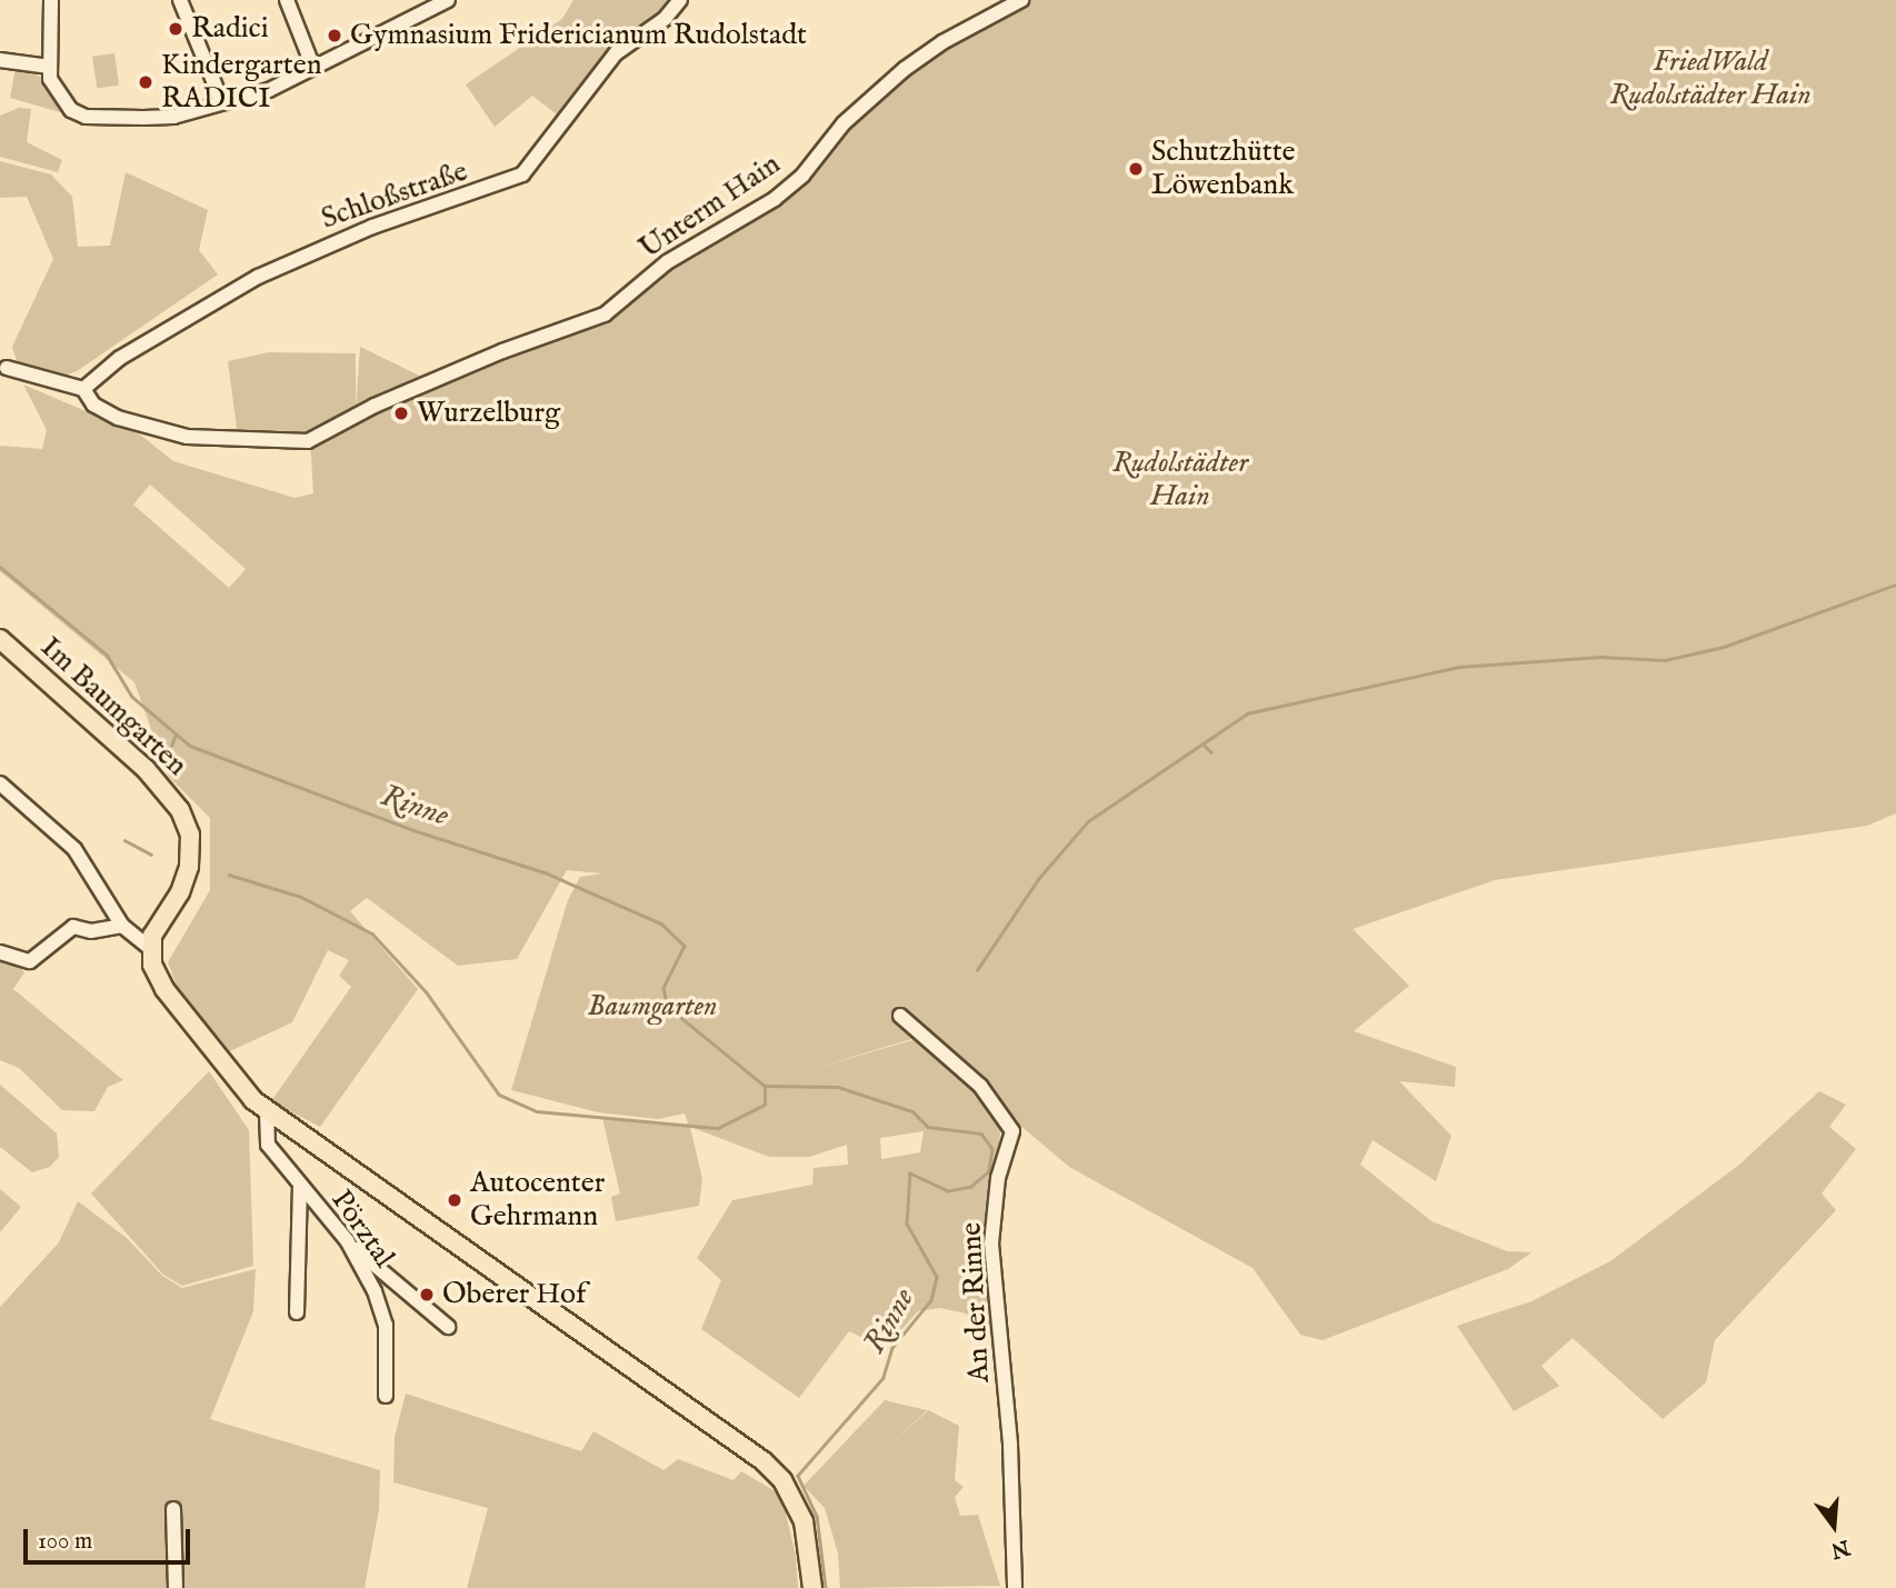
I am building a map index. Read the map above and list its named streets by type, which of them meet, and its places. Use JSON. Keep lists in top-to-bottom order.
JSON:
{
  "streets": {
    "main road": ["Im Baumgarten"],
    "street": [
      "Schloßstraße",
      "Unterm Hain",
      "Pörztal",
      "An der Rinne"
    ]
  },
  "crossings": [
    ["Schloßstraße", "Unterm Hain"]
  ],
  "water": ["Rinne"],
  "parks": ["FriedWald Rudolstädter Hain", "Rudolstädter Hain", "Baumgarten"],
  "places": [
    "Radici",
    "Gymnasium Fridericianum Rudolstadt",
    "Kindergarten RADICI",
    "Schutzhütte Löwenbank",
    "Wurzelburg",
    "Autocenter Gehrmann",
    "Oberer Hof"
  ],
  "scale_bar": "100 m",
  "north": "bottom"
}
